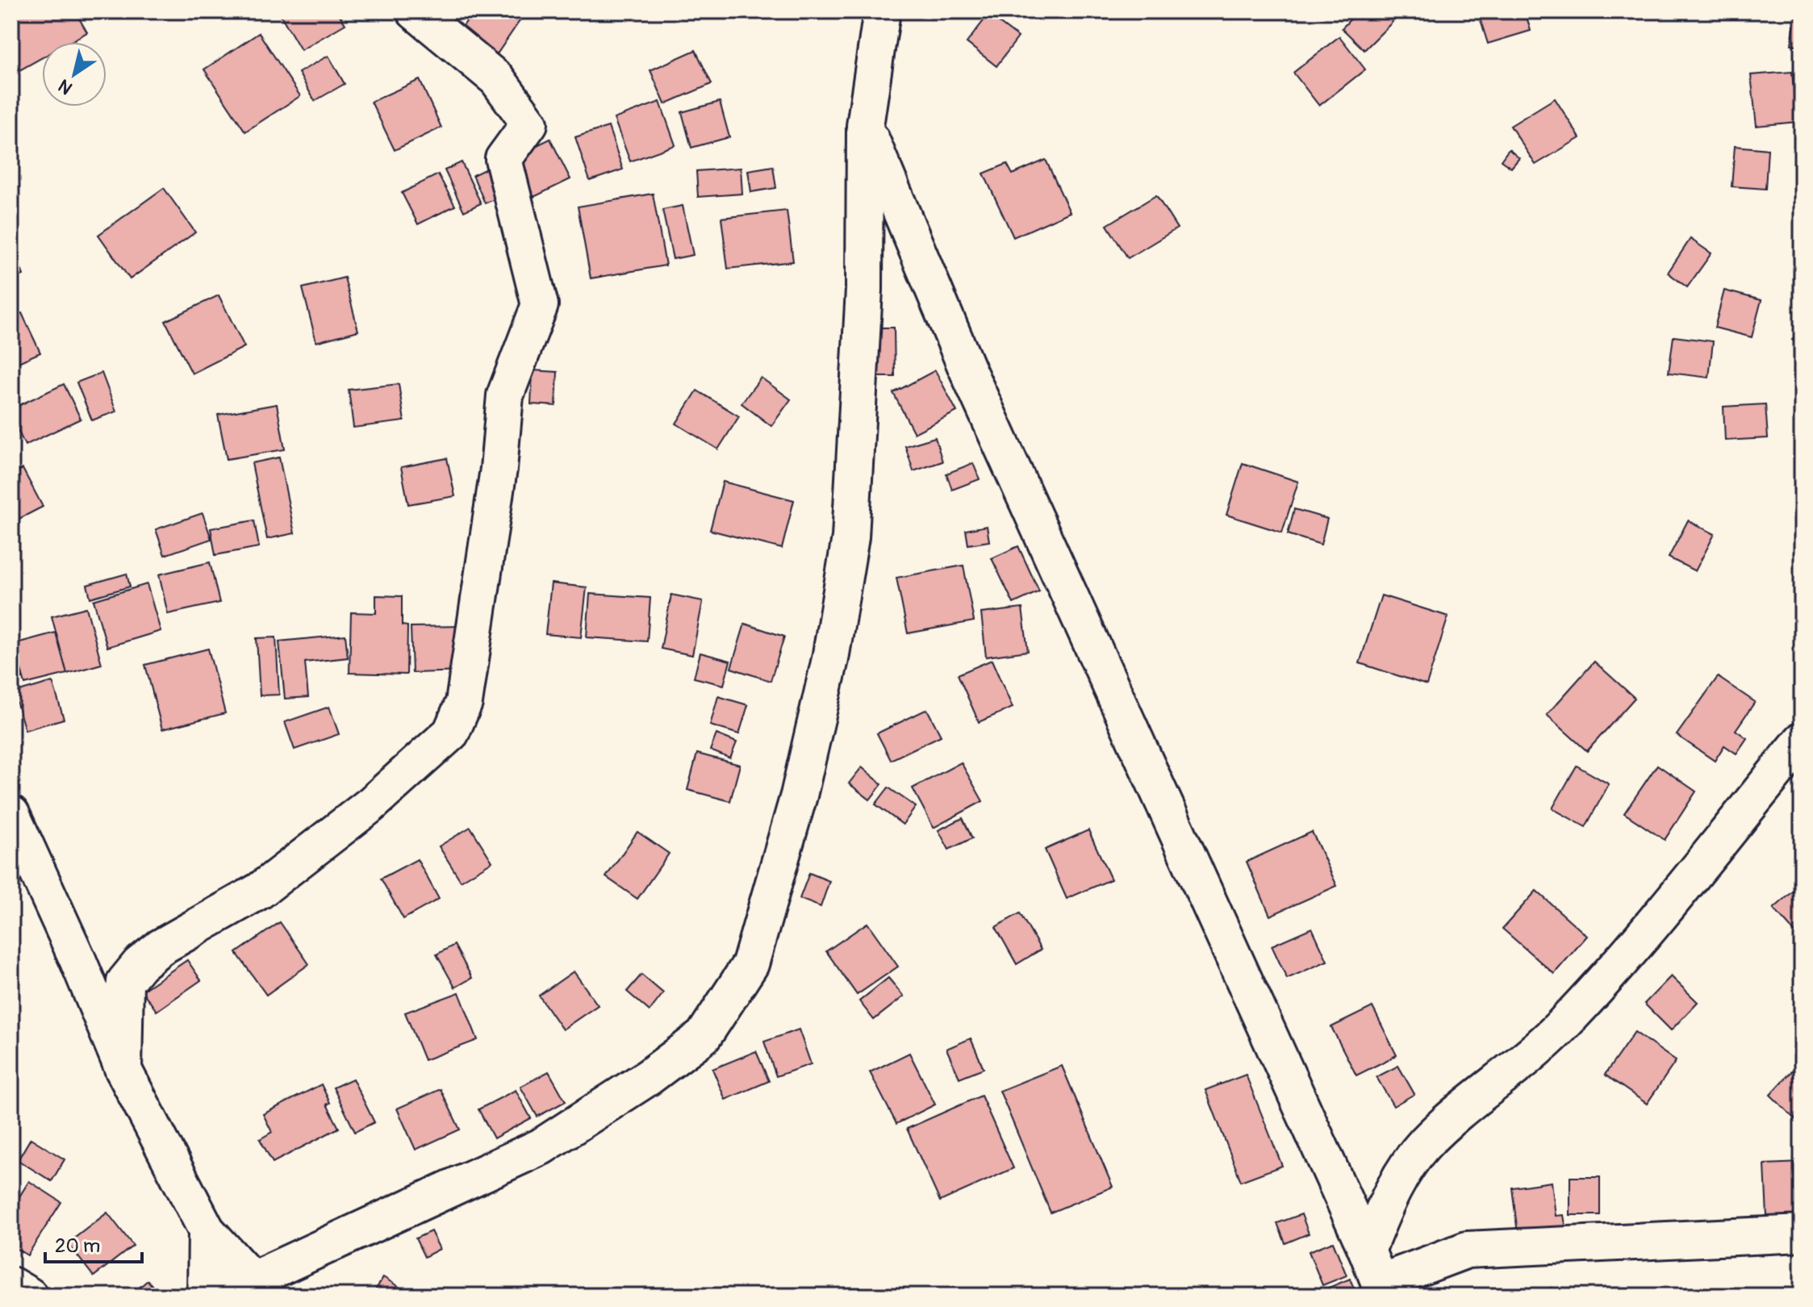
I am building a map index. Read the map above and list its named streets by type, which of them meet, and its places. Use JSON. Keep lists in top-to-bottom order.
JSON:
{
  "scale_bar": "20 m",
  "north": "bottom left"
}
